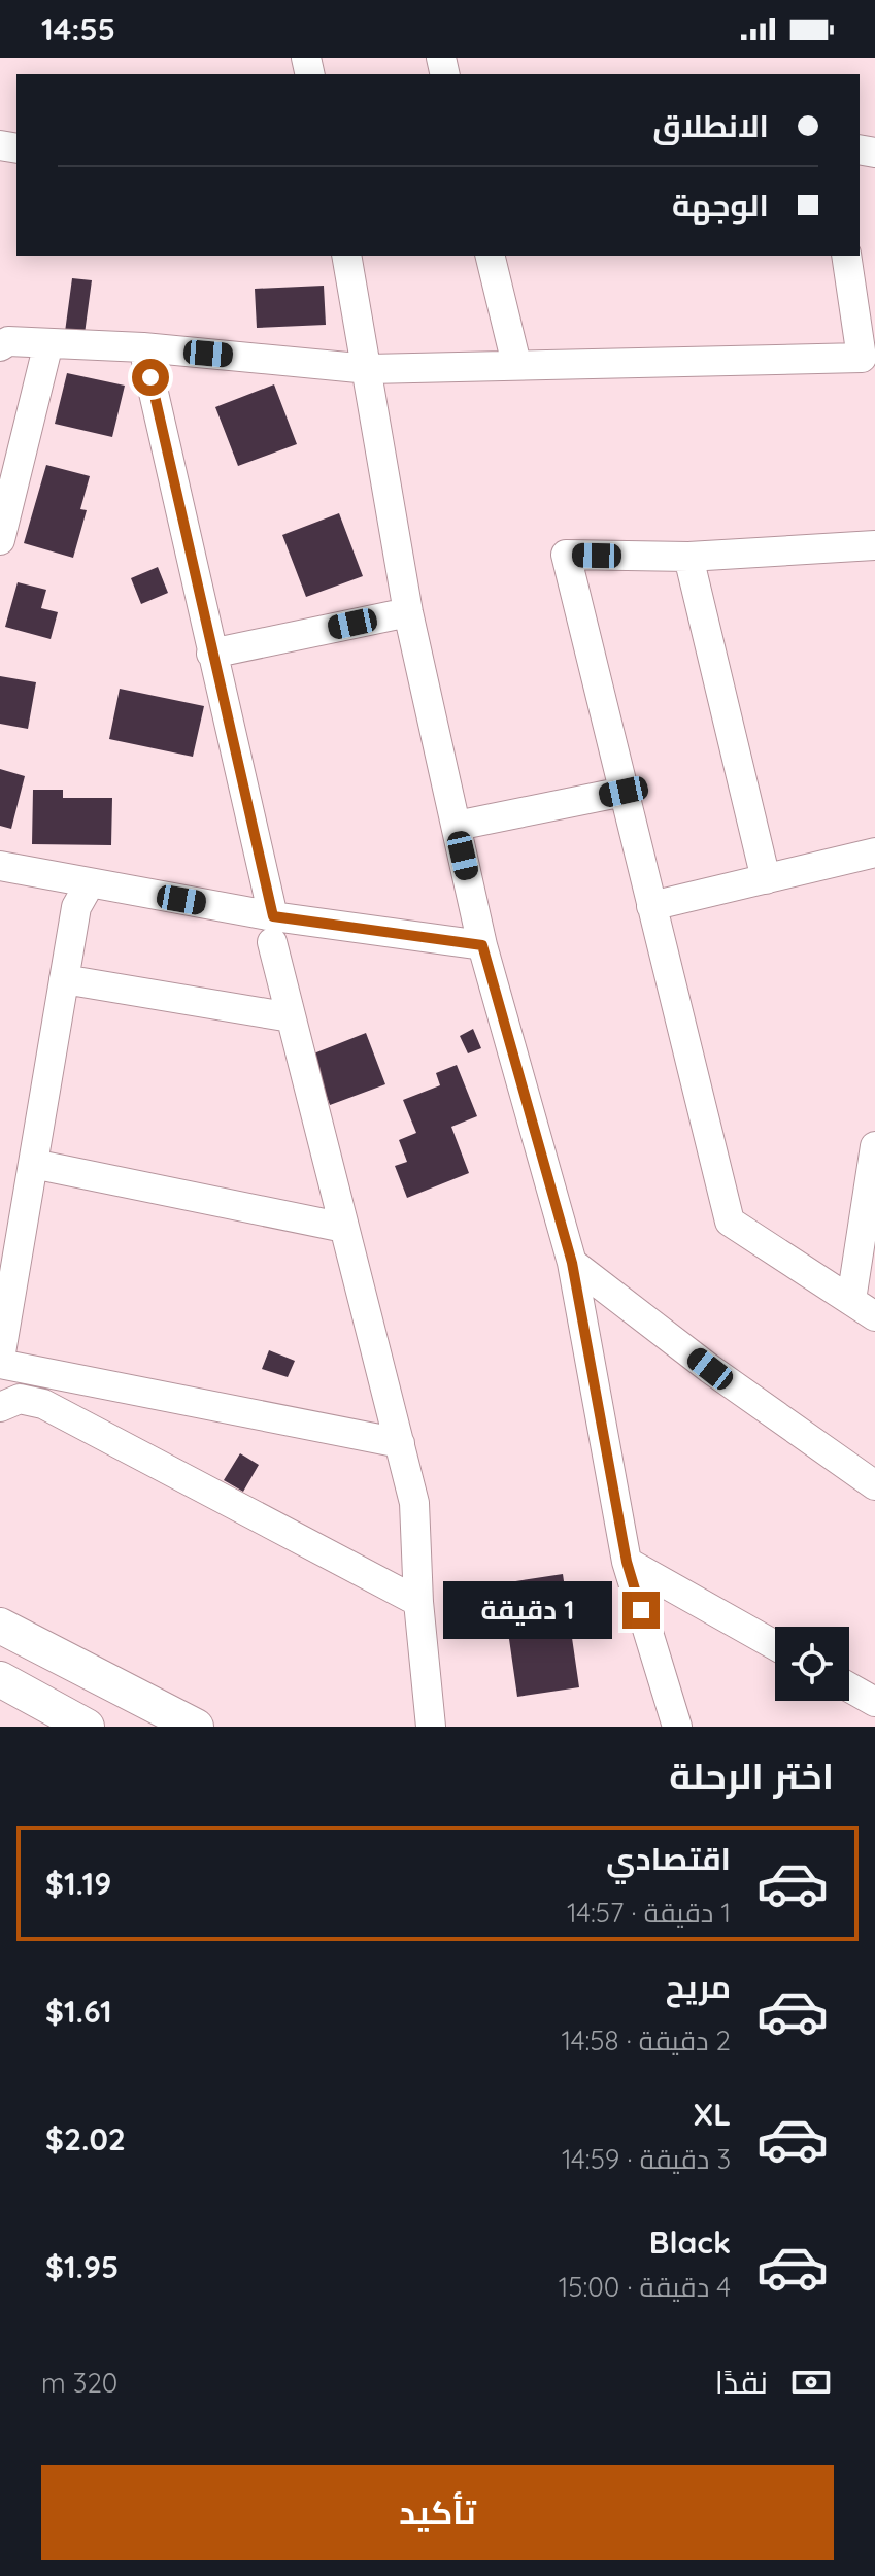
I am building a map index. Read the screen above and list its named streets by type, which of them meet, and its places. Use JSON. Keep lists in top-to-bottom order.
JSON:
{
  "page": {
    "status": "14:55",
    "banner": ["الانطلاق", "الوجهة"],
    "bubble": "1 دقيقة",
    "heading": "اختر الرحلة",
    "list": [
      {
        "name": "اقتصادي",
        "note": "1 دقيقة · 14:57",
        "value": "$1.19"
      },
      {
        "name": "مريح",
        "note": "2 دقيقة · 14:58",
        "value": "$1.61"
      },
      {
        "name": "XL",
        "note": "3 دقيقة · 14:59",
        "value": "$2.02"
      },
      {
        "name": "Black",
        "note": "4 دقيقة · 15:00",
        "value": "$1.95"
      }
    ],
    "pay": ["نقدًا", "320 m"],
    "buttons": "تأكيد"
  }
}
